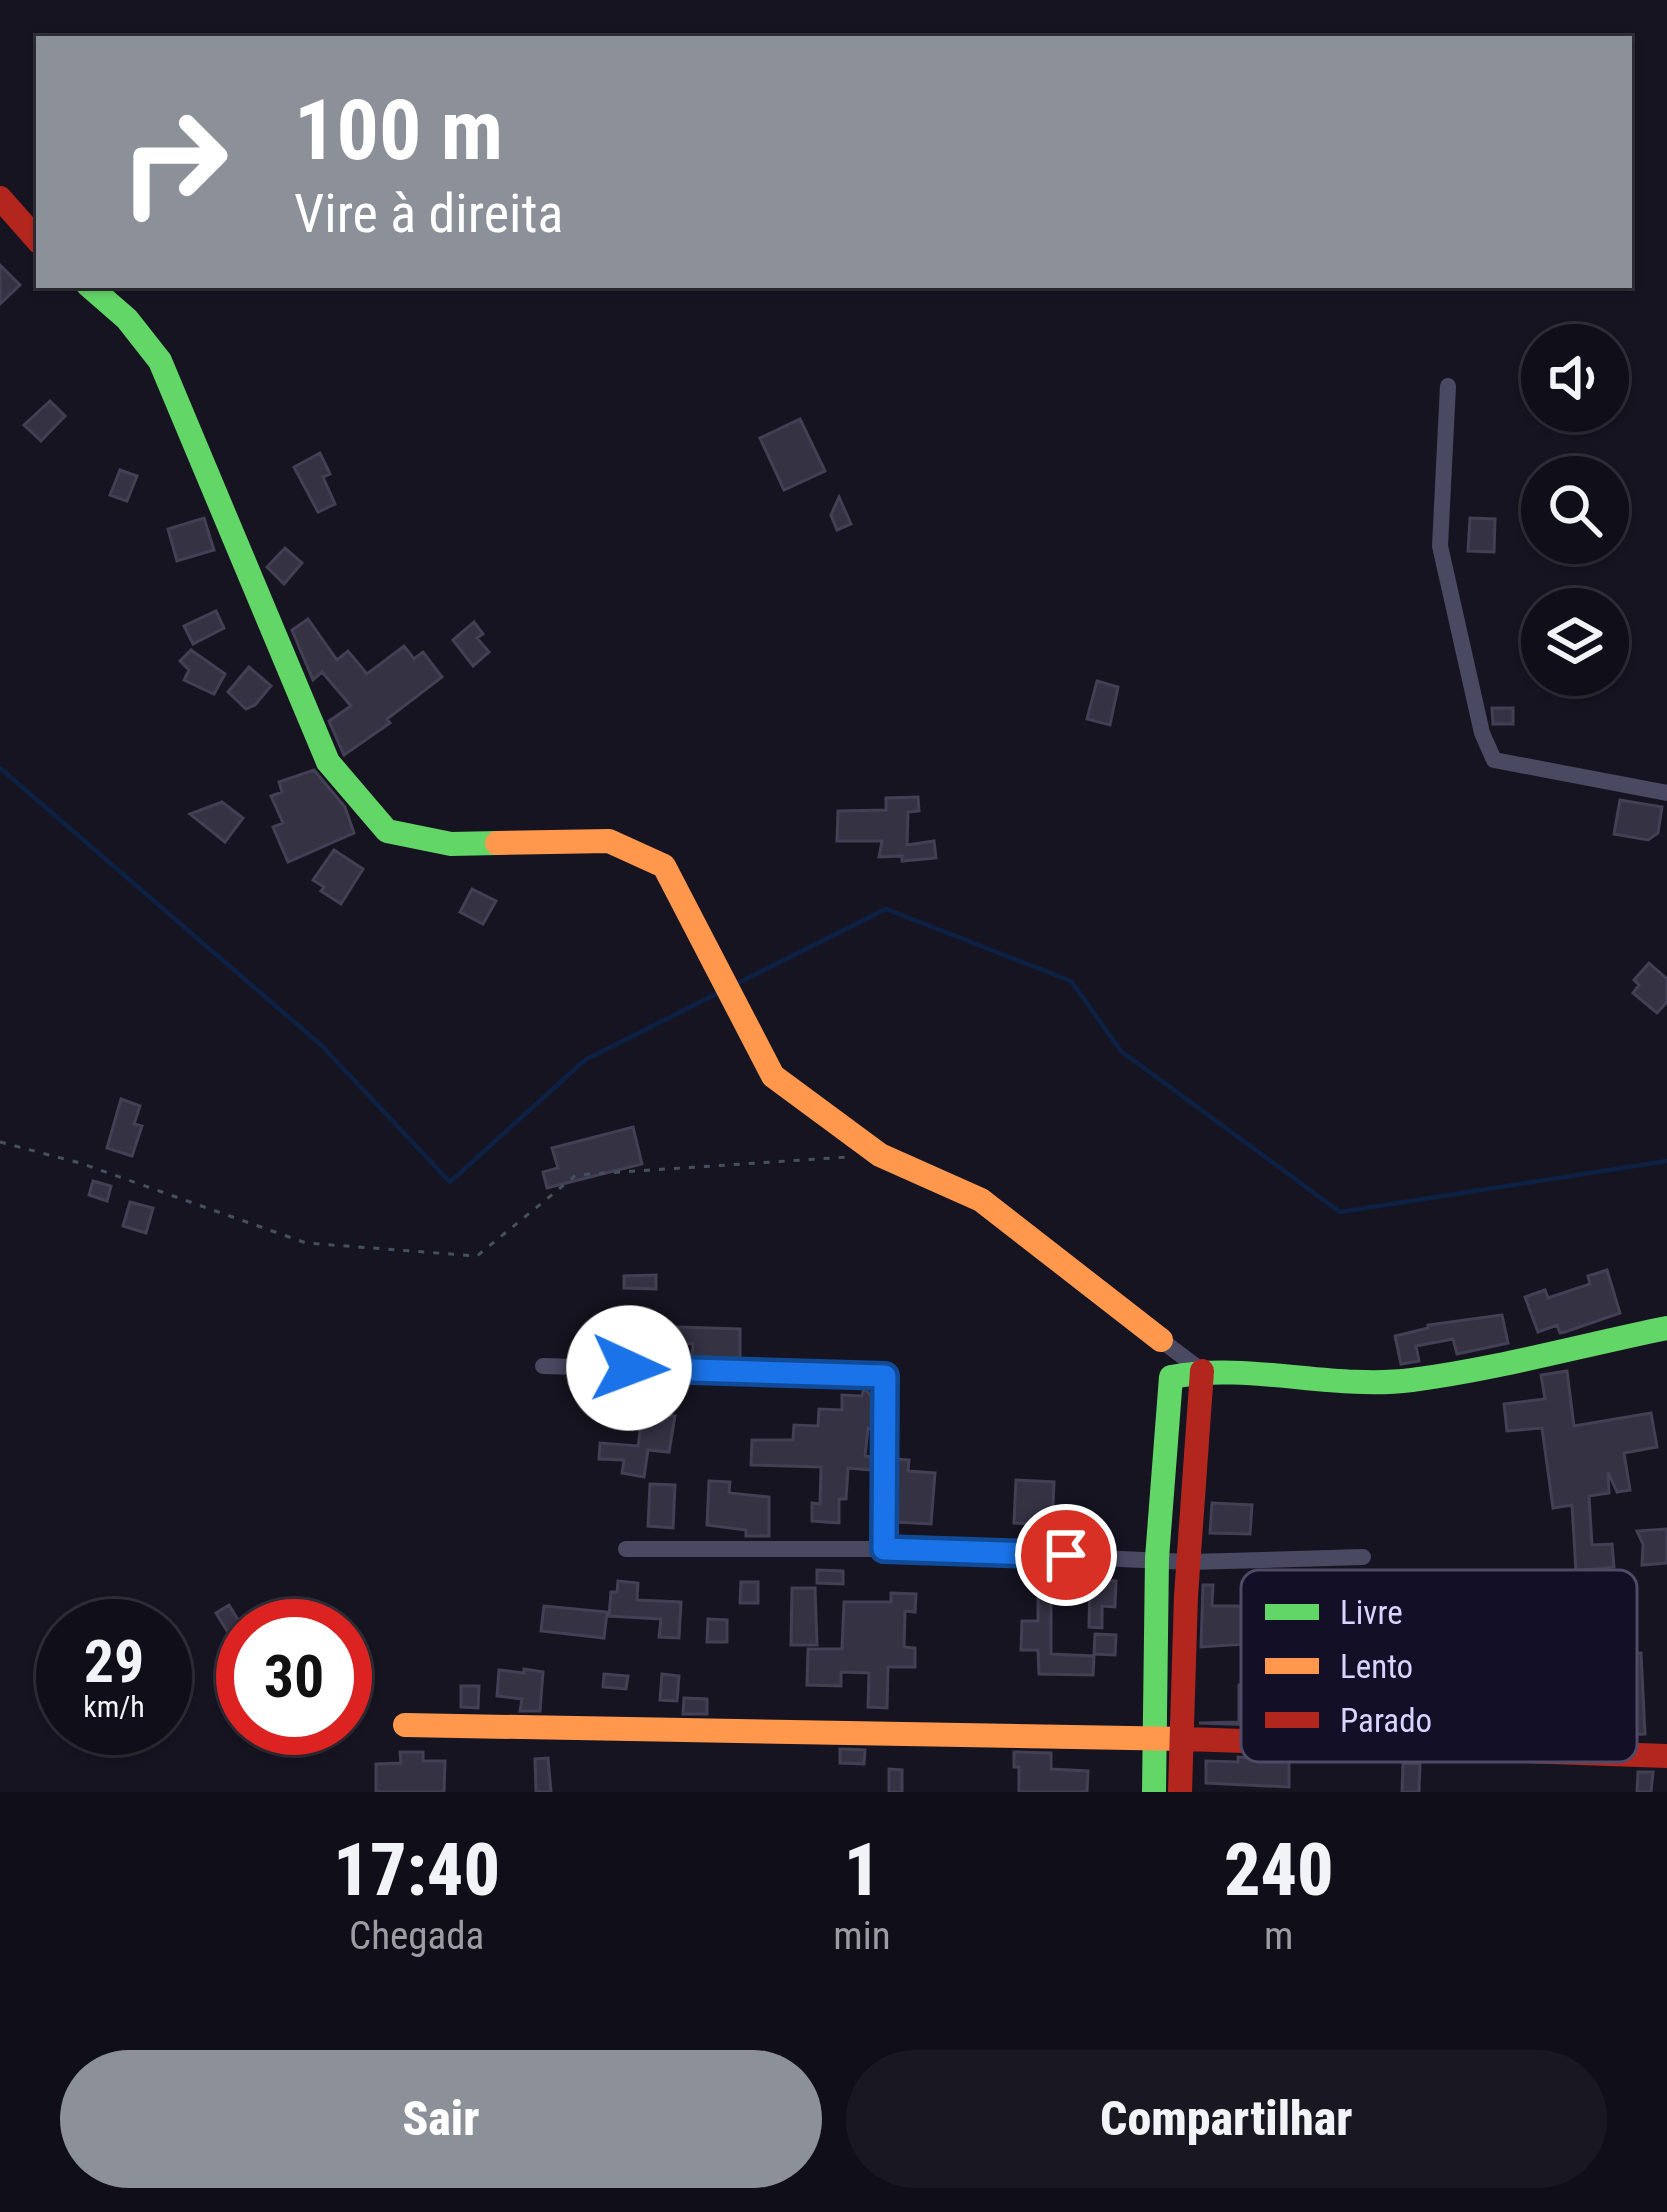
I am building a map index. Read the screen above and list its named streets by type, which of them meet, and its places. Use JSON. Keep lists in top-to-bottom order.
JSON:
{
  "legend": ["Livre", "Lento", "Parado"],
  "page": {
    "turn": ["100 m", "Vire à direita"],
    "speed": "29 km/h",
    "limit": "30",
    "eta": [
      "17:40",
      "Chegada",
      "1",
      "min",
      "240",
      "m"
    ],
    "buttons": ["Sair", "Compartilhar"]
  }
}
